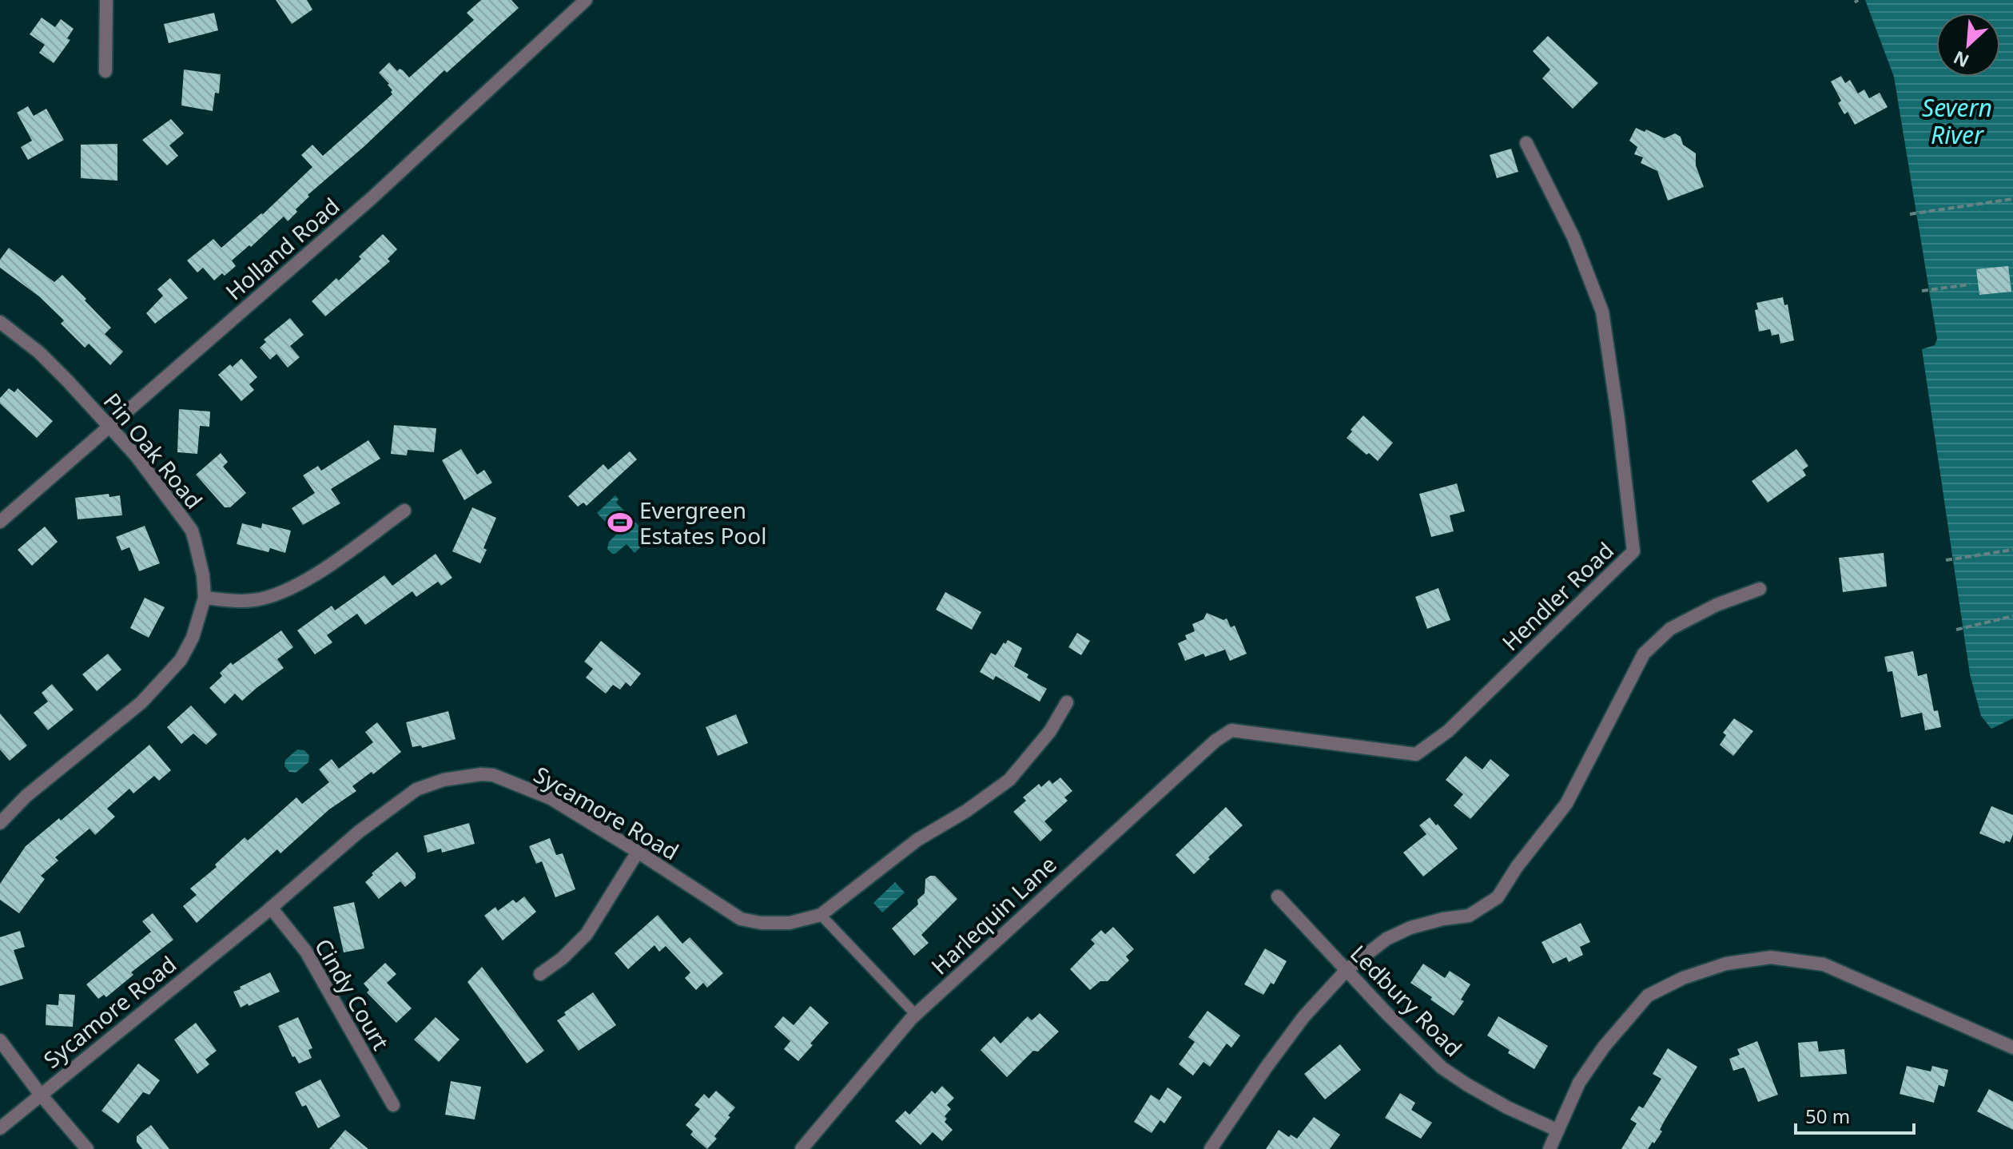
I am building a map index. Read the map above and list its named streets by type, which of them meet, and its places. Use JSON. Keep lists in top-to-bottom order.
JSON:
{
  "streets": {
    "street": [
      "Holland Road",
      "Pin Oak Road",
      "Hendler Road",
      "Sycamore Road",
      "Harlequin Lane",
      "Cindy Court",
      "Ledbury Road"
    ]
  },
  "crossings": [
    ["Holland Road", "Pin Oak Road"],
    ["Hendler Road", "Harlequin Lane"],
    ["Sycamore Road", "Cindy Court"]
  ],
  "water": ["Severn River"],
  "places": {
    "sports": ["Evergreen Estates Pool"]
  },
  "scale_bar": "50 m",
  "north": "bottom left"
}
